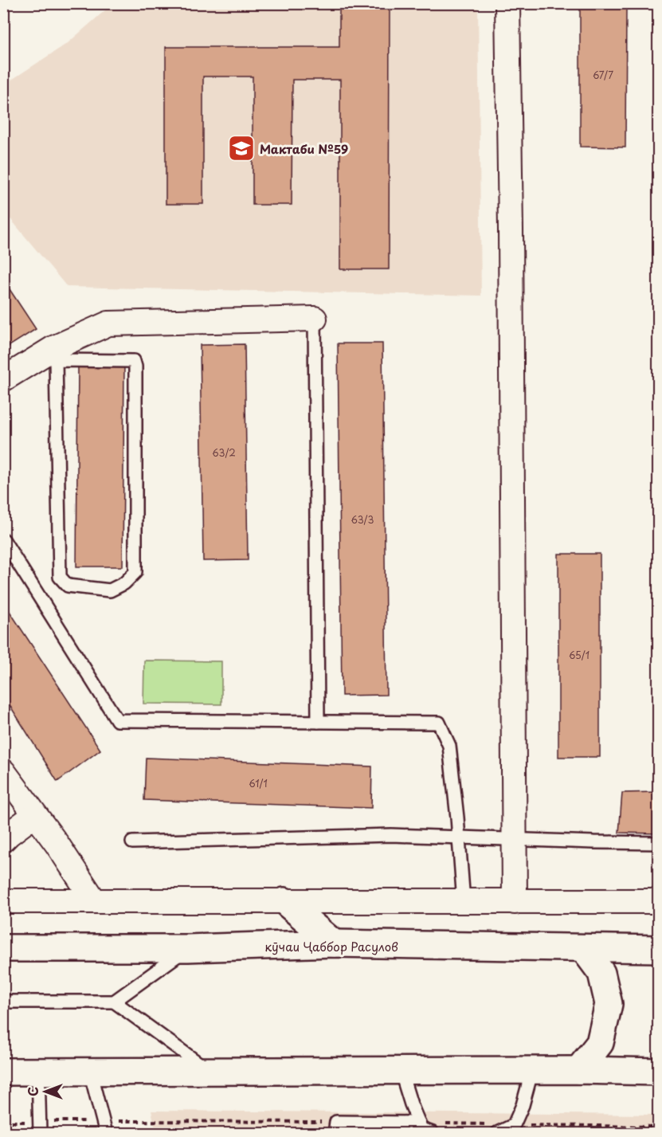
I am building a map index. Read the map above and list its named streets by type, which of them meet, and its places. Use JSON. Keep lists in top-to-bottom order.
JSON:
{
  "streets": {
    "main road": ["кӯчаи Ҷаббор Расулов"]
  },
  "places": {
    "school or university": ["Мактаби №59"]
  },
  "house_numbers": [
    "67/7",
    "63/2",
    "63/3",
    "65/1",
    "61/1"
  ],
  "north": "left"
}
